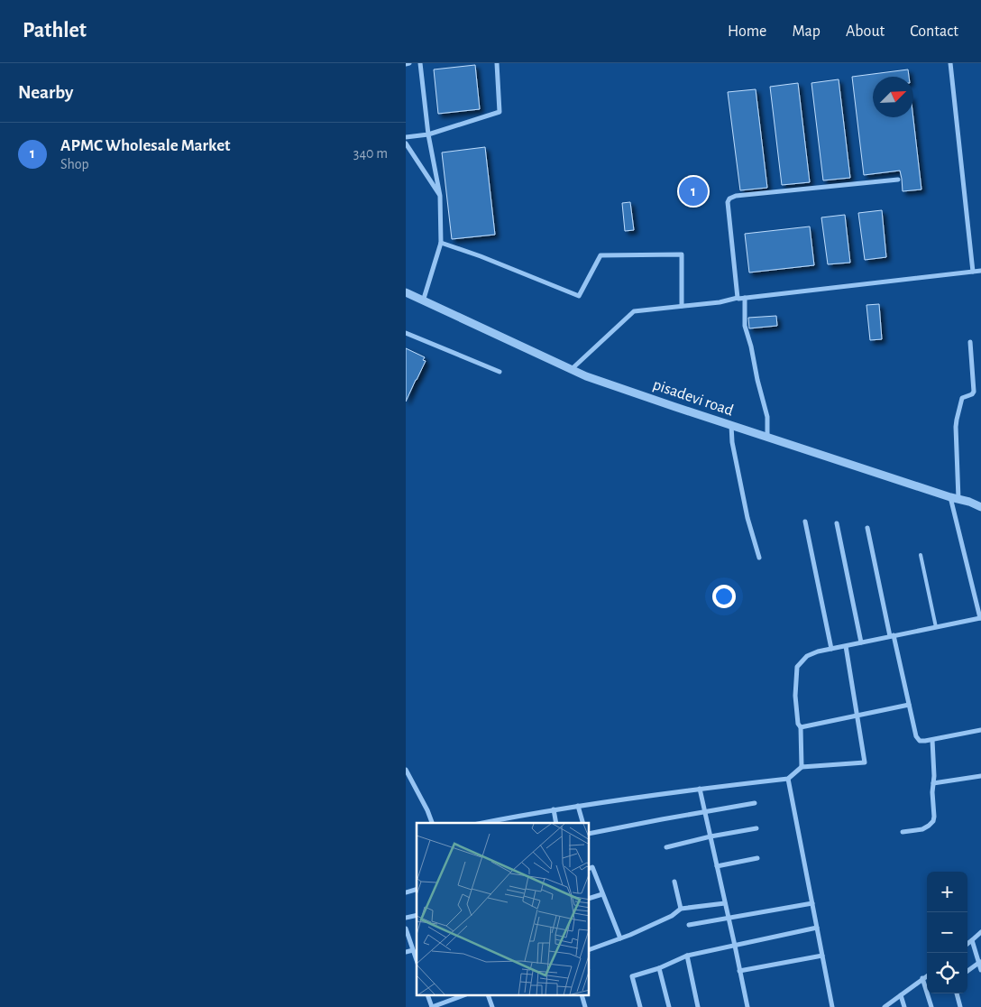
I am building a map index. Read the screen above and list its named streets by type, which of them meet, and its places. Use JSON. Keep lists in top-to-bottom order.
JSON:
{
  "streets": {
    "street": ["pisadevi road"]
  },
  "north": "top right",
  "page": {
    "header": "Pathlet",
    "nav": [
      "Home",
      "Map",
      "About",
      "Contact"
    ],
    "heading": "Nearby",
    "list": [
      {
        "mark": "1",
        "name": "APMC Wholesale Market",
        "note": "Shop",
        "value": "340 m"
      }
    ],
    "pins": "1",
    "map_buttons": ["+", "−"]
  }
}
